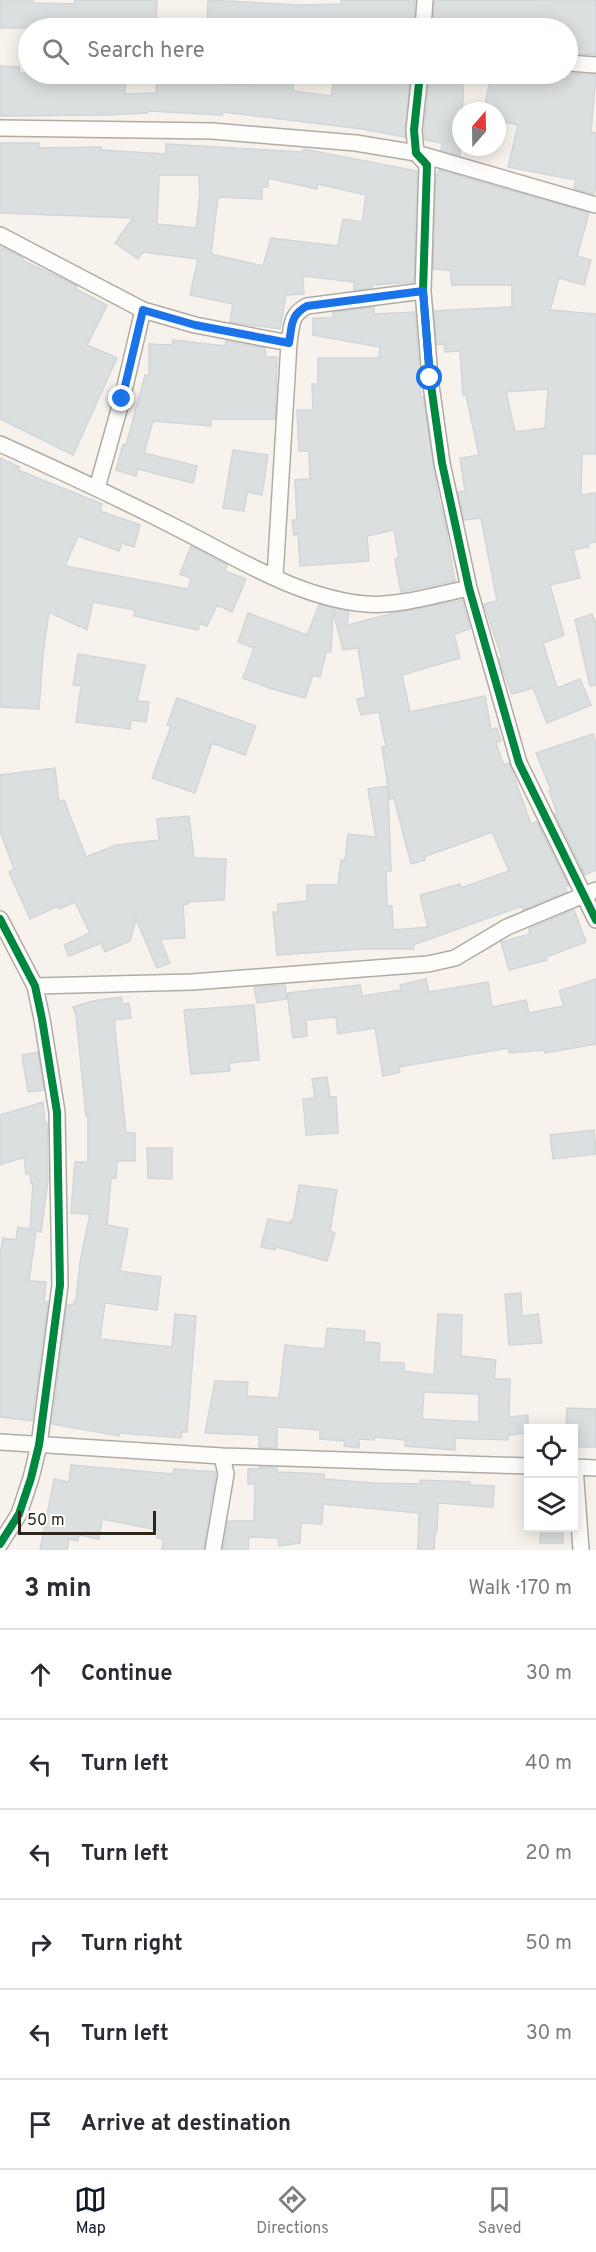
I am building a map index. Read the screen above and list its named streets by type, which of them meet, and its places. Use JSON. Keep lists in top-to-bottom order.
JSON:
{
  "scale_bar": "50 m",
  "north": "top",
  "page": {
    "search": "Search here",
    "scale": "50 m",
    "heading": ["3 min", "Walk · 170 m"],
    "list": [
      ["Continue", "30 m"],
      ["Turn left", "40 m"],
      ["Turn left", "20 m"],
      ["Turn right", "50 m"],
      ["Turn left", "30 m"],
      "Arrive at destination"
    ],
    "nav": ["Map", "Directions", "Saved"]
  }
}
